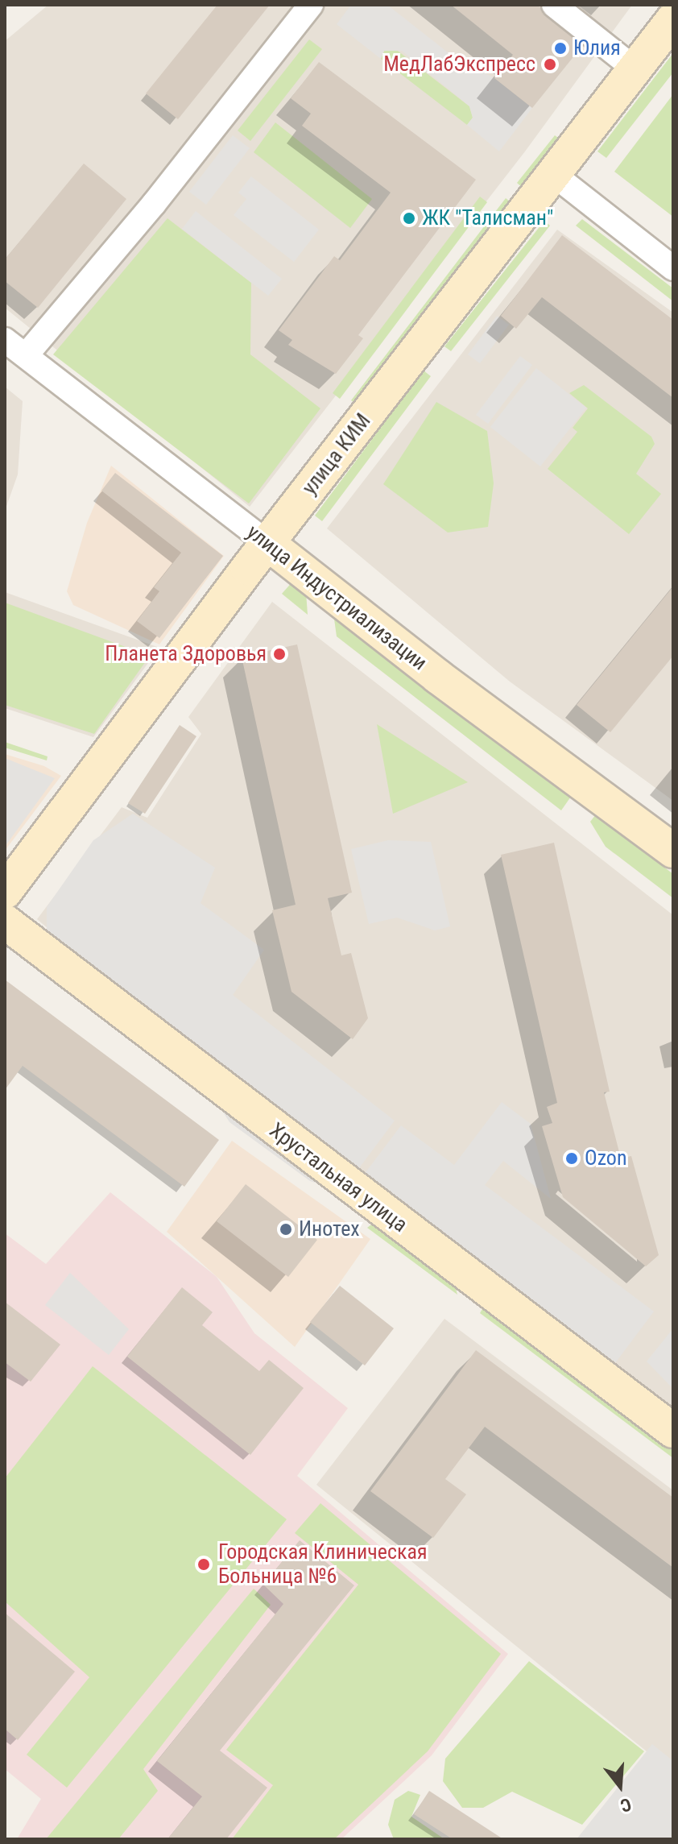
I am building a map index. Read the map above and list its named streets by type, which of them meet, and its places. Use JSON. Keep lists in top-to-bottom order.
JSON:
{
  "streets": {
    "street": ["улица КИМ", "улица Индустриализации", "Хрустальная улица"]
  },
  "crossings": [
    ["улица КИМ", "улица Индустриализации"]
  ],
  "places": [
    "Юлия",
    "МедЛабЭкспресс",
    "ЖК \"Талисман\"",
    "Планета Здоровья",
    "Ozon",
    "Инотех",
    "Городская Клиническая Больница №6"
  ],
  "north": "bottom"
}
